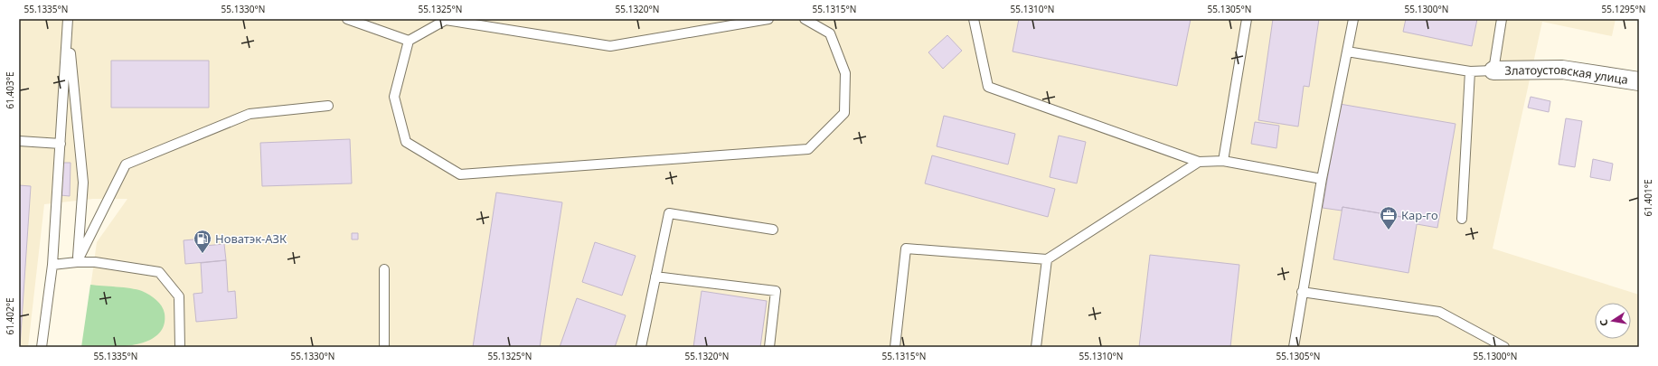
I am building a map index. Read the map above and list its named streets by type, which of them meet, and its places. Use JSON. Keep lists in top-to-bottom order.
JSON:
{
  "streets": {
    "street": ["Златоустовская улица"]
  },
  "places": {
    "office": ["Кар-го"],
    "fuel station": ["Новатэк-АЗК"]
  },
  "north": "left",
  "coordinates": [
    "55.1335°N",
    "55.1330°N",
    "55.1325°N",
    "55.1320°N",
    "55.1315°N",
    "55.1310°N",
    "55.1305°N",
    "55.1300°N",
    "55.1295°N",
    "61.403°E",
    "61.401°E",
    "61.402°E"
  ]
}
